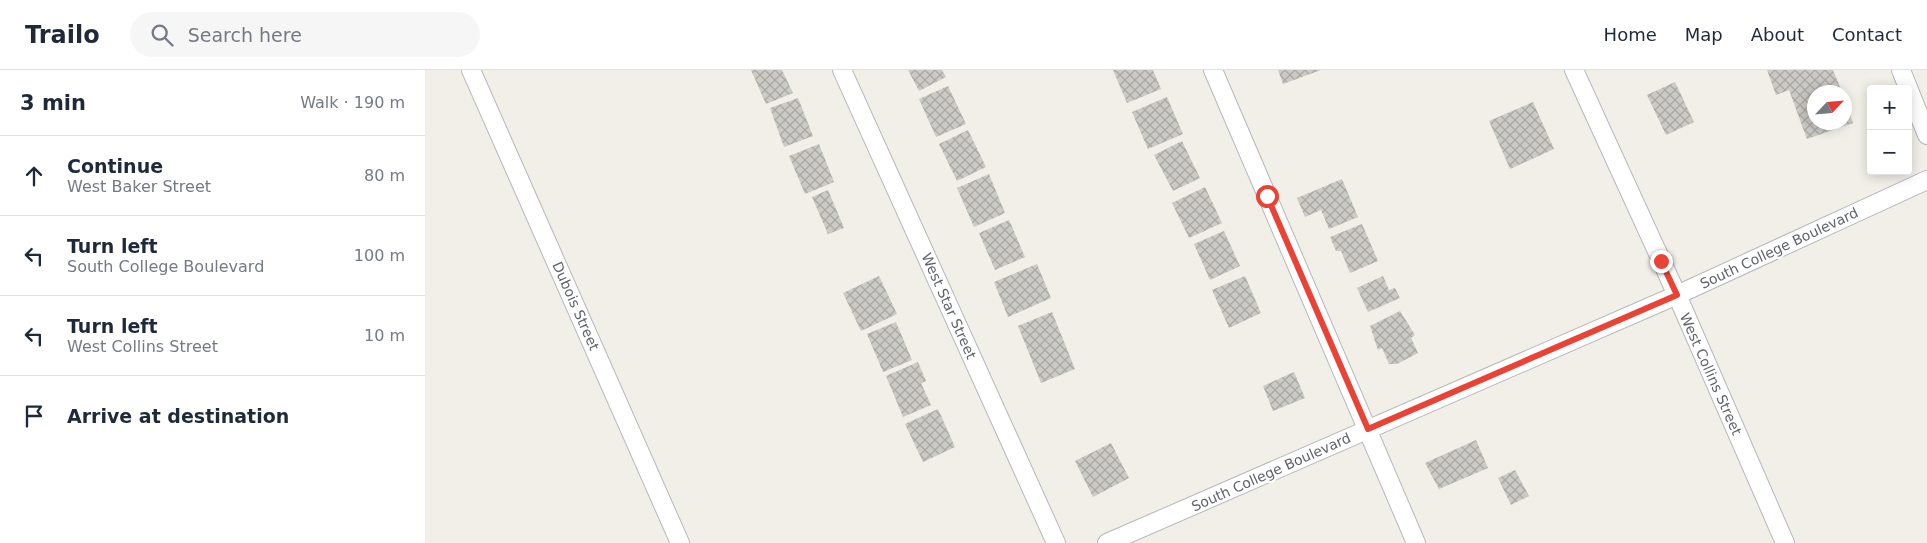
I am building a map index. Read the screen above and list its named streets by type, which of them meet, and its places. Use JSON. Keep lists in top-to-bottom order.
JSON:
{
  "streets": {
    "street": [
      "South College Boulevard",
      "Dubois Street",
      "West Star Street",
      "West Collins Street"
    ]
  },
  "crossings": [
    ["South College Boulevard", "West Collins Street"]
  ],
  "north": "top right",
  "page": {
    "header": "Trailo",
    "search": "Search here",
    "nav": [
      "Home",
      "Map",
      "About",
      "Contact"
    ],
    "heading": ["3 min", "Walk · 190 m"],
    "map_buttons": ["+", "−"],
    "list": [
      ["Continue", "West Baker Street", "80 m"],
      ["Turn left", "South College Boulevard", "100 m"],
      ["Turn left", "West Collins Street", "10 m"],
      "Arrive at destination"
    ]
  }
}
